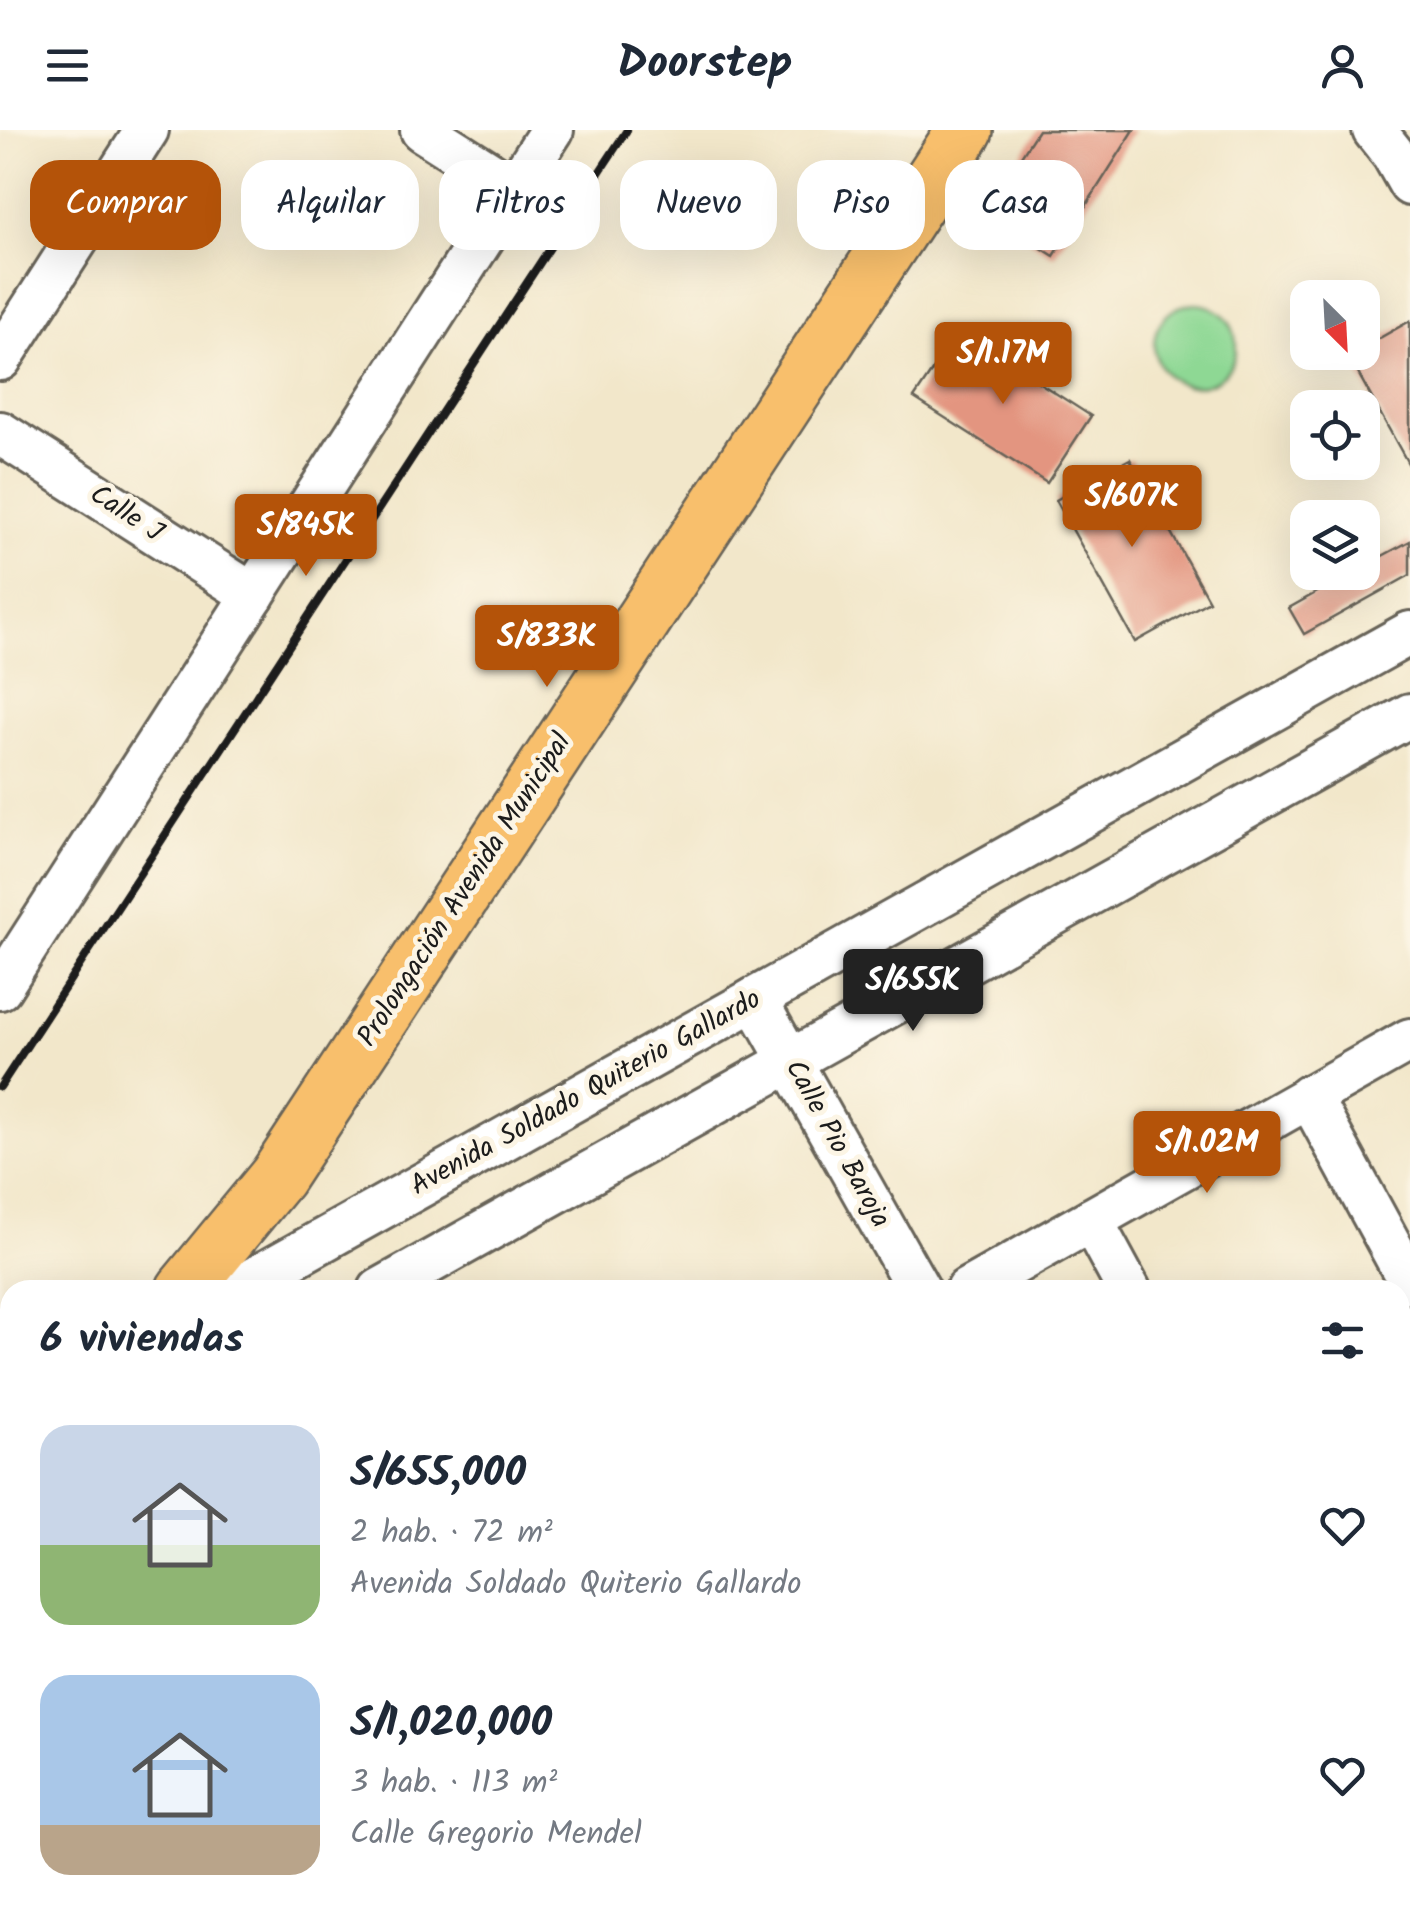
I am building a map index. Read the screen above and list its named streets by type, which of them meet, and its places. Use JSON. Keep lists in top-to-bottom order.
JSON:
{
  "streets": {
    "main road": ["Prolongación Avenida Municipal"],
    "street": ["Calle J", "Avenida Soldado Quiterio Gallardo", "Calle Pio Baroja"]
  },
  "crossings": [
    ["Avenida Soldado Quiterio Gallardo", "Calle Pio Baroja"]
  ],
  "north": "bottom right",
  "page": {
    "header": "Doorstep",
    "chip": [
      "Comprar",
      "Alquilar",
      "Filtros",
      "Nuevo",
      "Piso",
      "Casa"
    ],
    "price": [
      "S/1.17M",
      "S/607K",
      "S/845K",
      "S/833K",
      "S/655K",
      "S/1.02M"
    ],
    "heading": "6 viviendas",
    "list": [
      {
        "name": "S/655,000",
        "note": "2 hab. · 72 m² · Avenida Soldado Quiterio Gallardo"
      },
      {
        "name": "S/1,020,000",
        "note": "3 hab. · 113 m² · Calle Gregorio Mendel"
      }
    ]
  }
}
